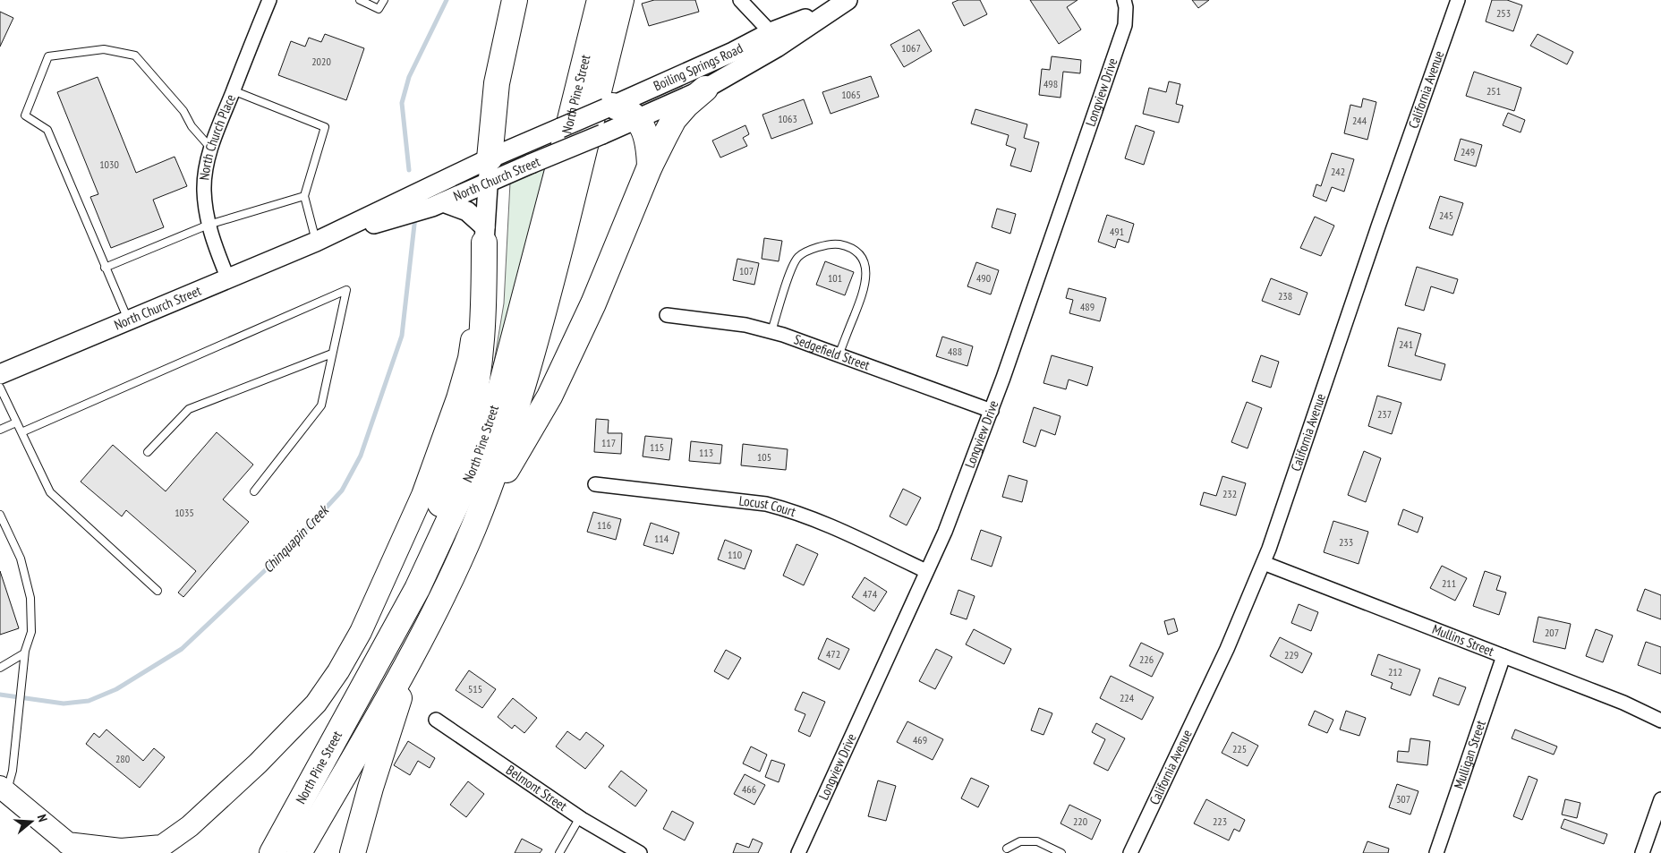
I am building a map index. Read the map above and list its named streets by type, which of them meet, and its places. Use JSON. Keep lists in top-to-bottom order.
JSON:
{
  "streets": {
    "highway": ["North Pine Street"],
    "main road": ["Boiling Springs Road", "North Church Street"],
    "street": [
      "California Avenue",
      "Longview Drive",
      "North Church Place",
      "Sedgefield Street",
      "Locust Court",
      "Mullins Street",
      "Mulligan Street",
      "Belmont Street"
    ]
  },
  "crossings": [
    ["Boiling Springs Road", "North Church Street"],
    ["California Avenue", "Mullins Street"],
    ["Longview Drive", "Sedgefield Street"],
    ["Longview Drive", "Locust Court"],
    ["North Church Place", "North Church Street"],
    ["Mullins Street", "Mulligan Street"]
  ],
  "water": ["Chinquapin Creek"],
  "house_numbers": [
    "253",
    "1067",
    "2020",
    "498",
    "251",
    "1065",
    "1063",
    "244",
    "249",
    "1030",
    "242",
    "245",
    "491",
    "107",
    "101",
    "490",
    "238",
    "489",
    "241",
    "488",
    "237",
    "117",
    "115",
    "113",
    "105",
    "232",
    "1035",
    "116",
    "114",
    "233",
    "110",
    "211",
    "474",
    "207",
    "472",
    "229",
    "226",
    "212",
    "515",
    "224",
    "469",
    "225",
    "280",
    "466",
    "307",
    "220",
    "223"
  ],
  "north": "right"
}
